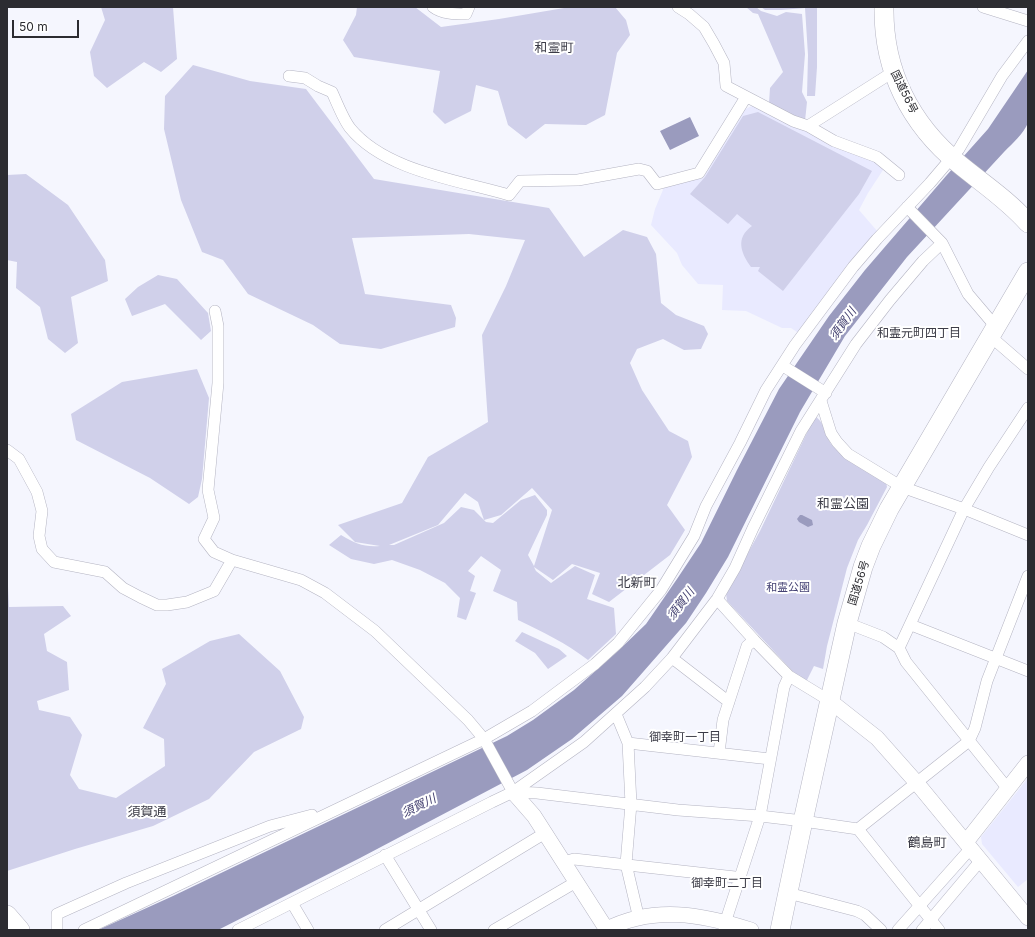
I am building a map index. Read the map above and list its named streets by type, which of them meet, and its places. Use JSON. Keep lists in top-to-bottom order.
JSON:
{
  "streets": {
    "highway": ["国道56号"]
  },
  "districts": [
    "和霊町",
    "和霊元町四丁目",
    "和霊公園",
    "北新町",
    "御幸町一丁目",
    "須賀通",
    "鶴島町",
    "御幸町二丁目"
  ],
  "water": ["須賀川"],
  "parks": ["和霊公園"],
  "scale_bar": "50 m"
}
